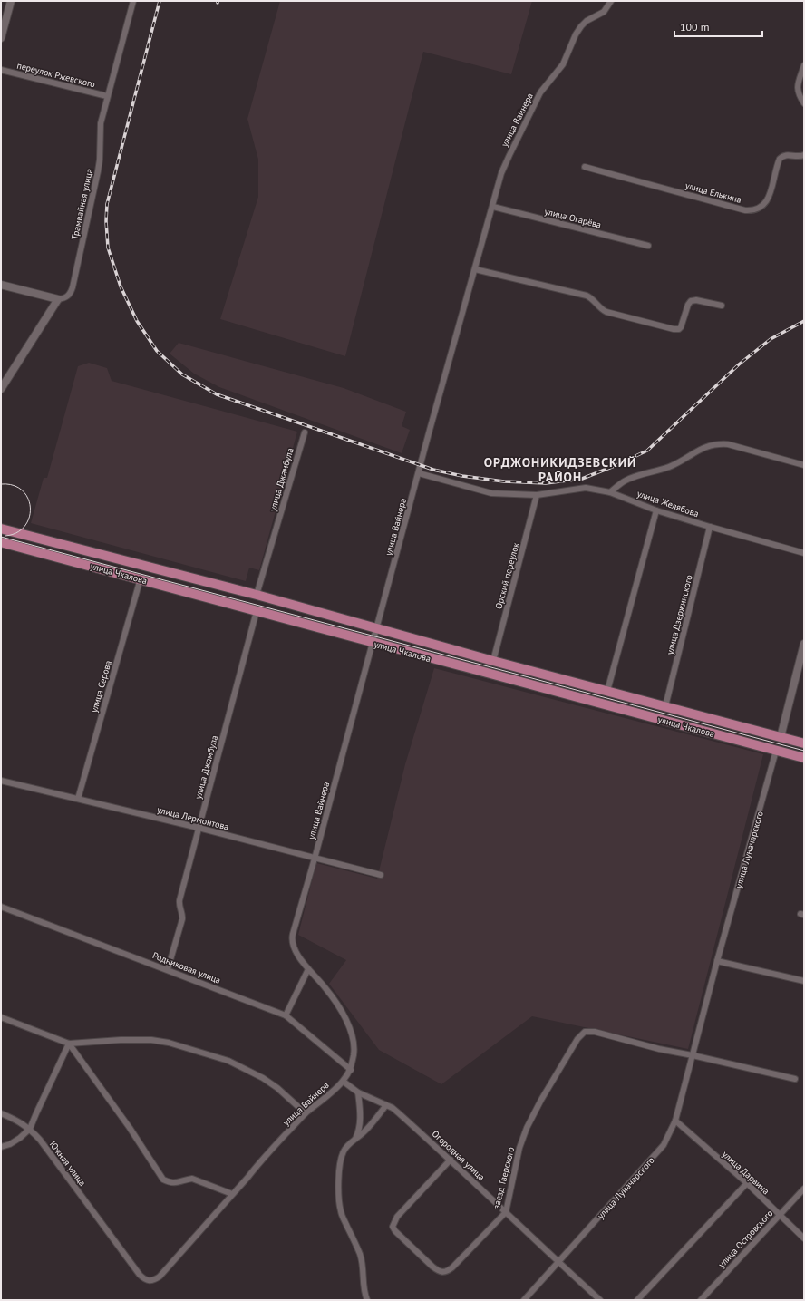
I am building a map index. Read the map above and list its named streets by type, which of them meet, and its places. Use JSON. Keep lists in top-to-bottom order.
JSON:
{
  "streets": {
    "main road": ["улица Чкалова", "улица Луначарского"],
    "street": [
      "переулок Ржевского",
      "улица Вайнера",
      "улица Елькина",
      "Трамвайная улица",
      "улица Огарёва",
      "улица Джамбула",
      "улица Желябова",
      "Орский переулок",
      "улица Дзержинского",
      "улица Серова",
      "улица Лермонтова",
      "Родниковая улица",
      "Огородная улица",
      "Южная улица",
      "улица Дарвина",
      "заезд Тверского",
      "улица Островского"
    ]
  },
  "crossings": [
    ["переулок Ржевского", "Трамвайная улица"],
    ["улица Вайнера", "улица Огарёва"],
    ["улица Вайнера", "улица Желябова"],
    ["улица Вайнера", "улица Чкалова"],
    ["улица Вайнера", "улица Лермонтова"],
    ["улица Вайнера", "Родниковая улица"],
    ["улица Вайнера", "Огородная улица"],
    ["улица Вайнера", "Южная улица"],
    ["улица Джамбула", "улица Чкалова"],
    ["улица Джамбула", "улица Лермонтова"],
    ["улица Джамбула", "Родниковая улица"],
    ["улица Желябова", "Орский переулок"],
    ["улица Желябова", "улица Дзержинского"],
    ["улица Чкалова", "Орский переулок"],
    ["улица Чкалова", "улица Дзержинского"],
    ["улица Чкалова", "улица Серова"],
    ["улица Чкалова", "улица Луначарского"],
    ["улица Серова", "улица Лермонтова"],
    ["улица Луначарского", "Огородная улица"],
    ["улица Луначарского", "улица Дарвина"],
    ["улица Луначарского", "заезд Тверского"],
    ["Огородная улица", "заезд Тверского"],
    ["улица Дарвина", "улица Островского"]
  ],
  "districts": ["ОРДЖОНИКИДЗЕВСКИЙ РАЙОН"],
  "scale_bar": "100 m"
}
